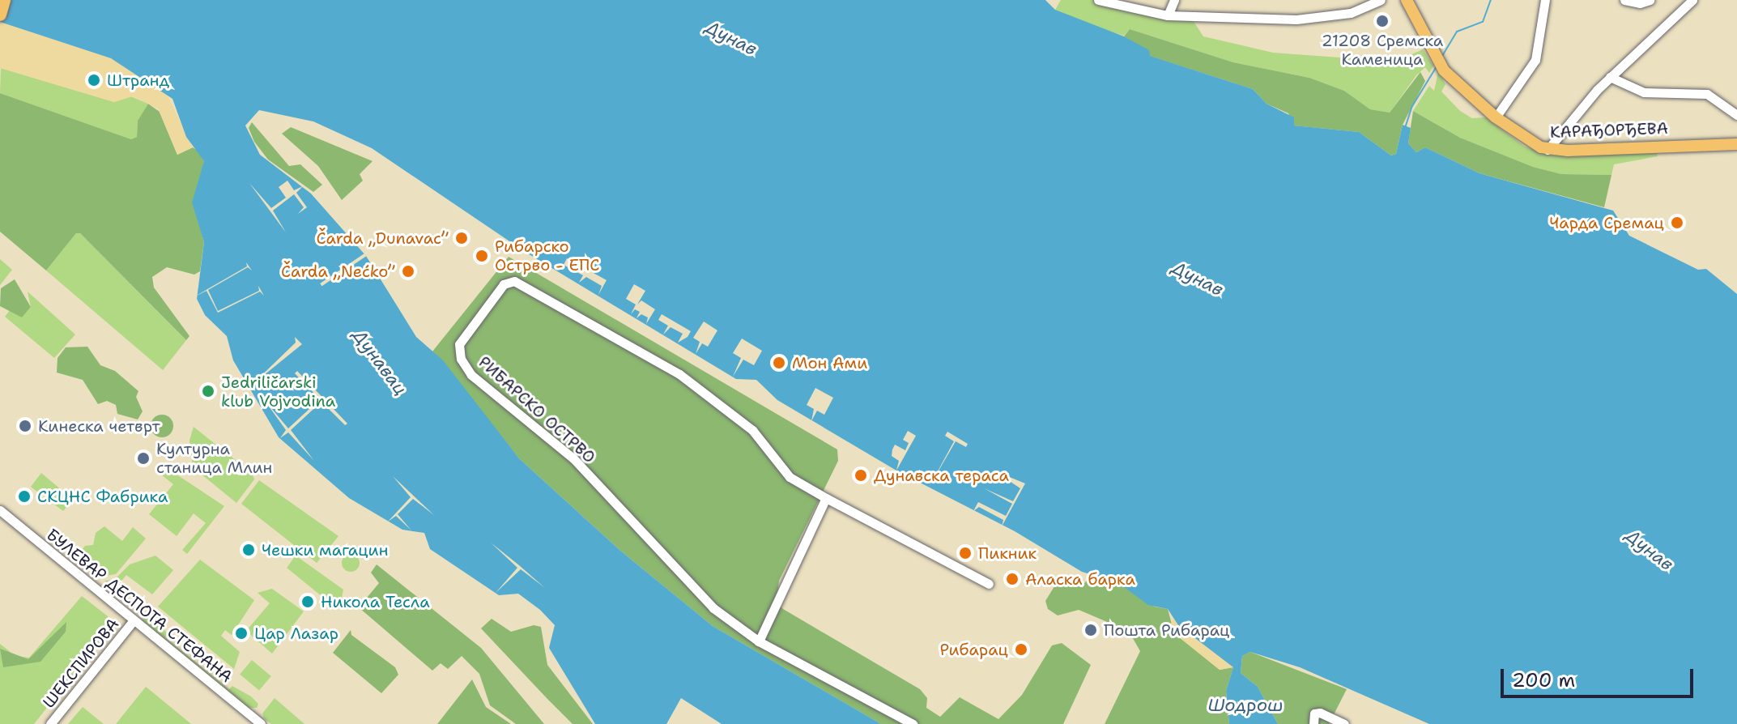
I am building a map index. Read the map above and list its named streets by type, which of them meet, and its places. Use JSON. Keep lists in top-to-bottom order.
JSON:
{
  "streets": {
    "main road": ["КАРАЂОРЂЕВА"],
    "street": ["РИБАРСКО ОСТРВО", "БУЛЕВАР ДЕСПОТА СТЕФАНА", "ШЕКСПИРОВА"]
  },
  "crossings": [
    ["БУЛЕВАР ДЕСПОТА СТЕФАНА", "ШЕКСПИРОВА"]
  ],
  "water": ["Дунав", "Дунавац", "Шодрош"],
  "places": [
    "21208 Сремска Каменица",
    "Штранд",
    "Чарда Сремац",
    "Čarda „Dunavac”",
    "Рибарско Острво - ЕПС",
    "Čarda „Nećko”",
    "Мон Ами",
    "Jedriličarski klub Vojvodina",
    "Кинеска четврт",
    "Културна станица Млин",
    "Дунавска тераса",
    "СКЦНС Фабрика",
    "Чешки магацин",
    "Пикник",
    "Аласка барка",
    "Никола Тесла",
    "Пошта Рибарац",
    "Цар Лазар",
    "Рибарац"
  ],
  "scale_bar": "200 m"
}
